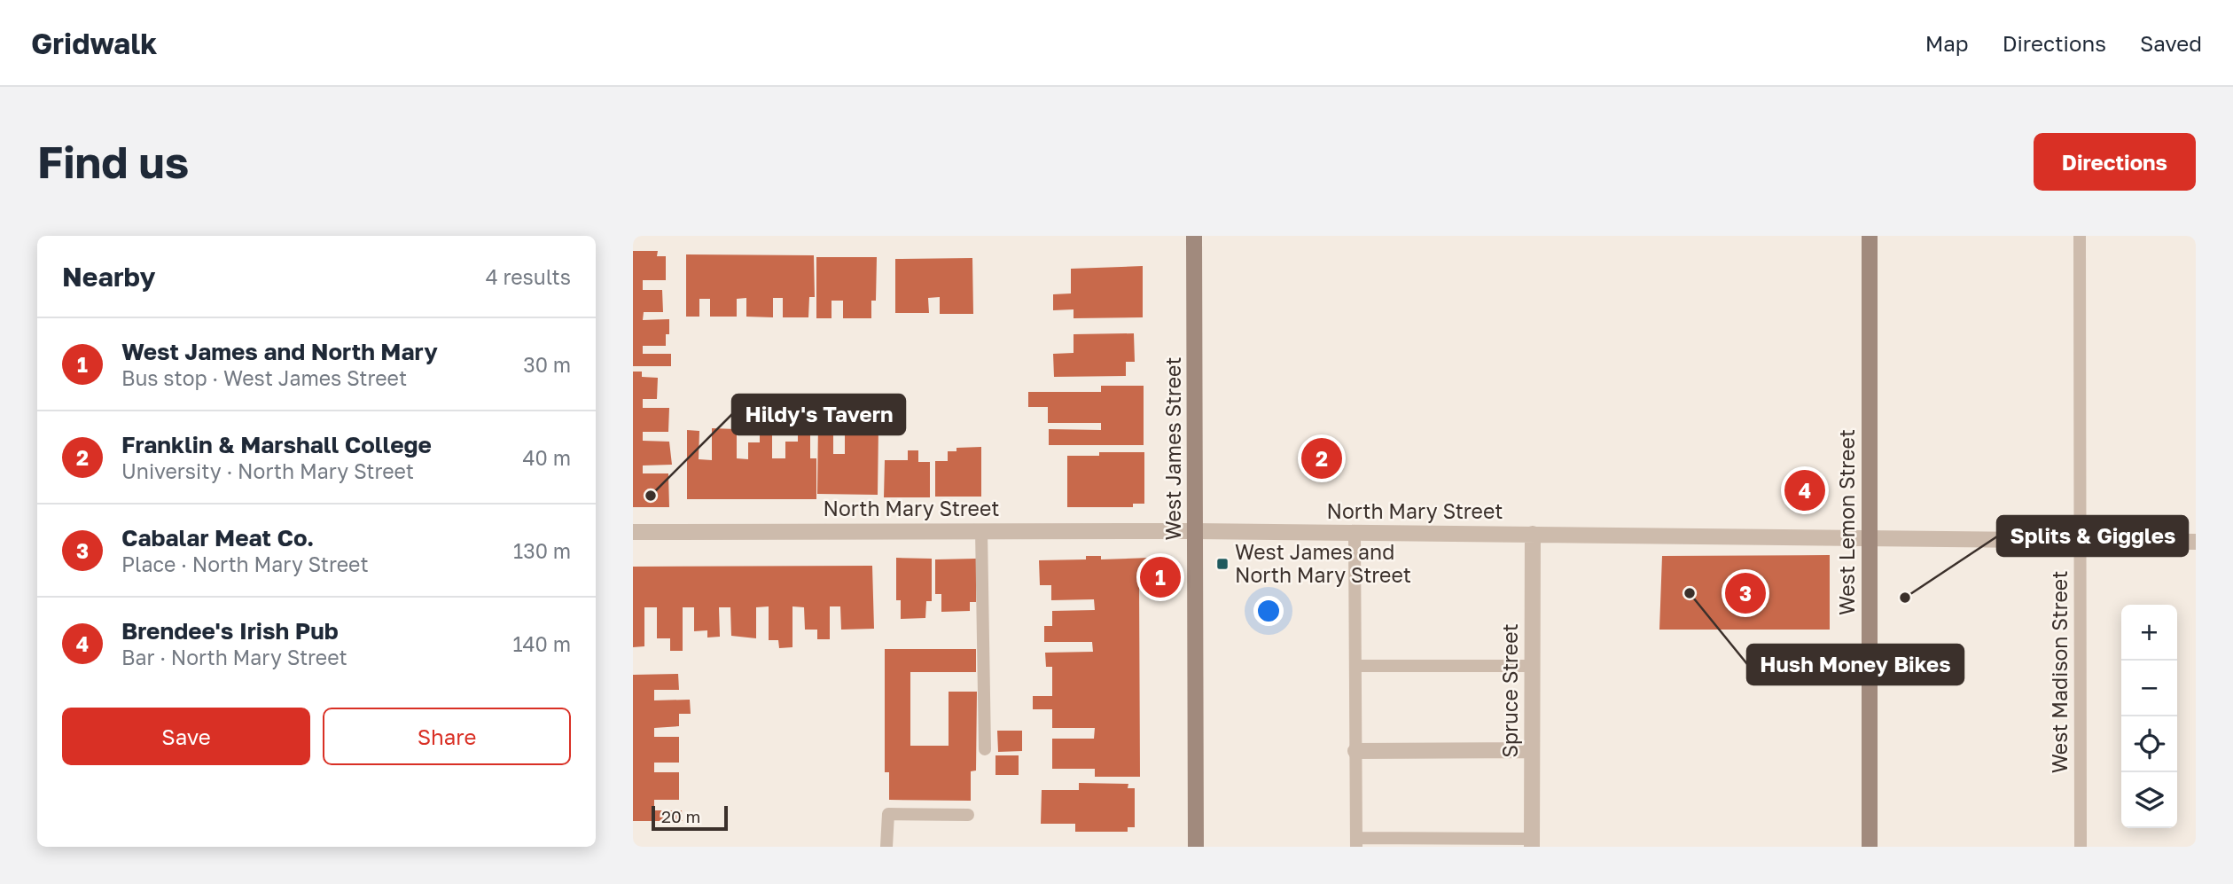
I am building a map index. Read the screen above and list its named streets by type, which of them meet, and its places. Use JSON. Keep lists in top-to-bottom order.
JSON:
{
  "streets": {
    "street": [
      "West James Street",
      "North Mary Street",
      "West Lemon Street",
      "Spruce Street"
    ],
    "lane": ["West Madison Street"]
  },
  "crossings": [
    ["West James Street", "North Mary Street"],
    ["North Mary Street", "West Lemon Street"],
    ["North Mary Street", "West Madison Street"],
    ["North Mary Street", "Spruce Street"]
  ],
  "places": {
    "other": ["Hildy's Tavern", "Hush Money Bikes", "Splits & Giggles"],
    "transit": ["West James and North Mary Street"]
  },
  "scale_bar": "20 m",
  "page": {
    "header": "Gridwalk",
    "nav": ["Map", "Directions", "Saved"],
    "buttons": [
      "Directions",
      ["Save", "Share"]
    ],
    "title": "Find us",
    "heading": ["Nearby", "4 results"],
    "list": [
      {
        "mark": "1",
        "name": "West James and North Mary",
        "note": "Bus stop · West James Street",
        "value": "30 m"
      },
      {
        "mark": "2",
        "name": "Franklin & Marshall College",
        "note": "University · North Mary Street",
        "value": "40 m"
      },
      {
        "mark": "3",
        "name": "Cabalar Meat Co.",
        "note": "Place · North Mary Street",
        "value": "130 m"
      },
      {
        "mark": "4",
        "name": "Brendee's Irish Pub",
        "note": "Bar · North Mary Street",
        "value": "140 m"
      }
    ],
    "pins": [
      "2",
      "4",
      "1",
      "3"
    ],
    "map_buttons": ["+", "−"],
    "scale": "20 m"
  }
}
